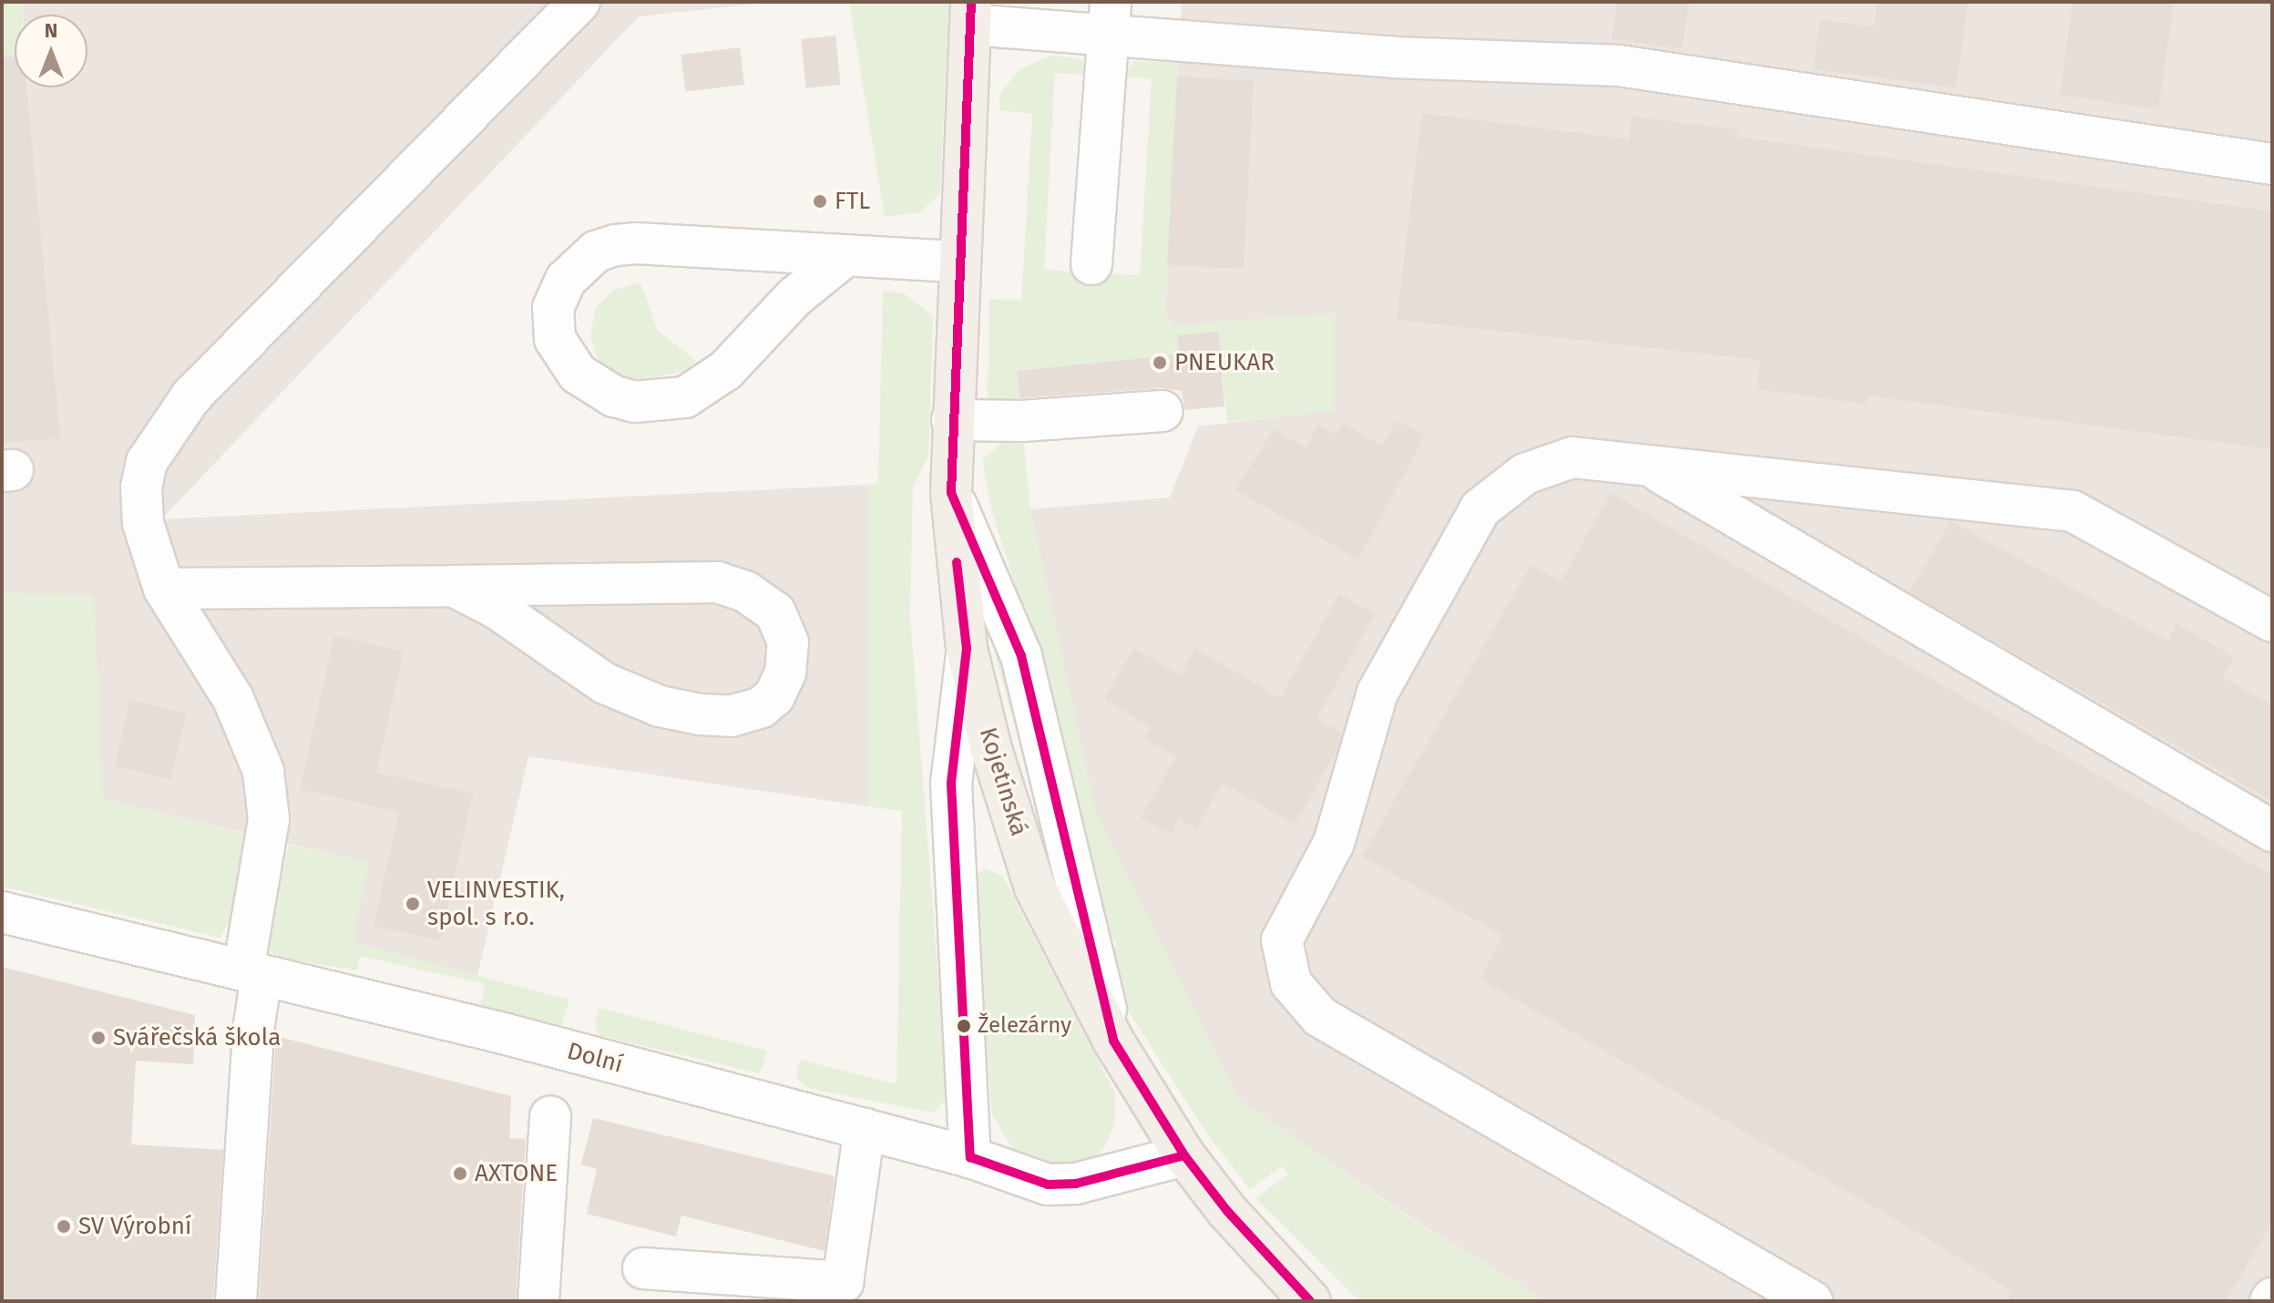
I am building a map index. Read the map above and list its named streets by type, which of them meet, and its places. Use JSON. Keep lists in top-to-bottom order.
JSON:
{
  "streets": {
    "main road": ["Kojetínská"],
    "street": ["Dolní"]
  },
  "crossings": [
    ["Kojetínská", "Dolní"]
  ],
  "places": [
    "FTL",
    "PNEUKAR",
    "VELINVESTIK, spol. s r.o.",
    "Železárny",
    "Svářečská škola",
    "AXTONE",
    "SV Výrobní"
  ],
  "north": "top"
}
